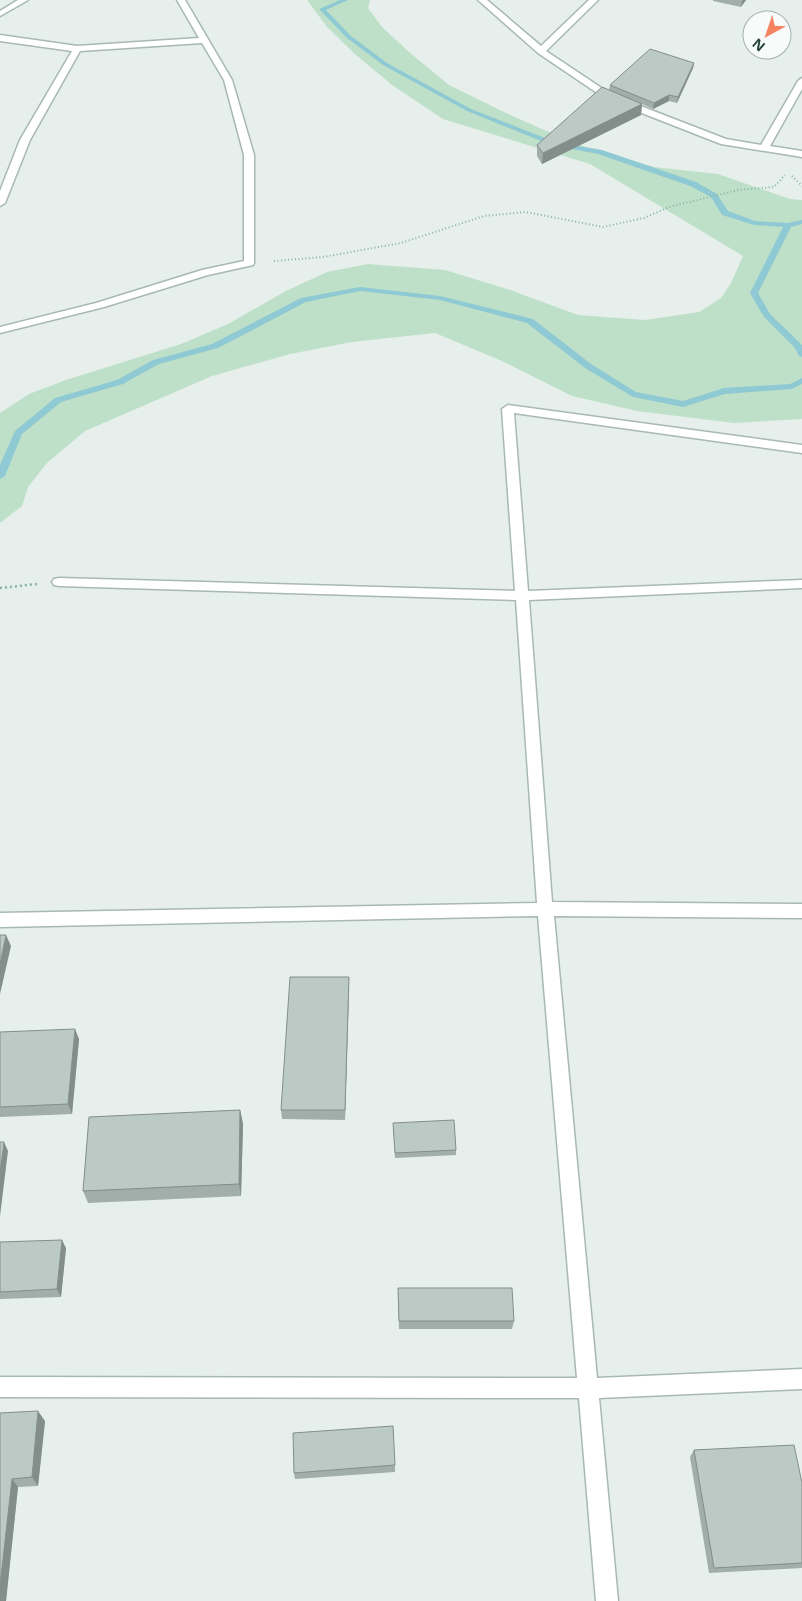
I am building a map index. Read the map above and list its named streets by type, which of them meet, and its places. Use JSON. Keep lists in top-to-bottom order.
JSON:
{
  "north": "bottom left"
}
